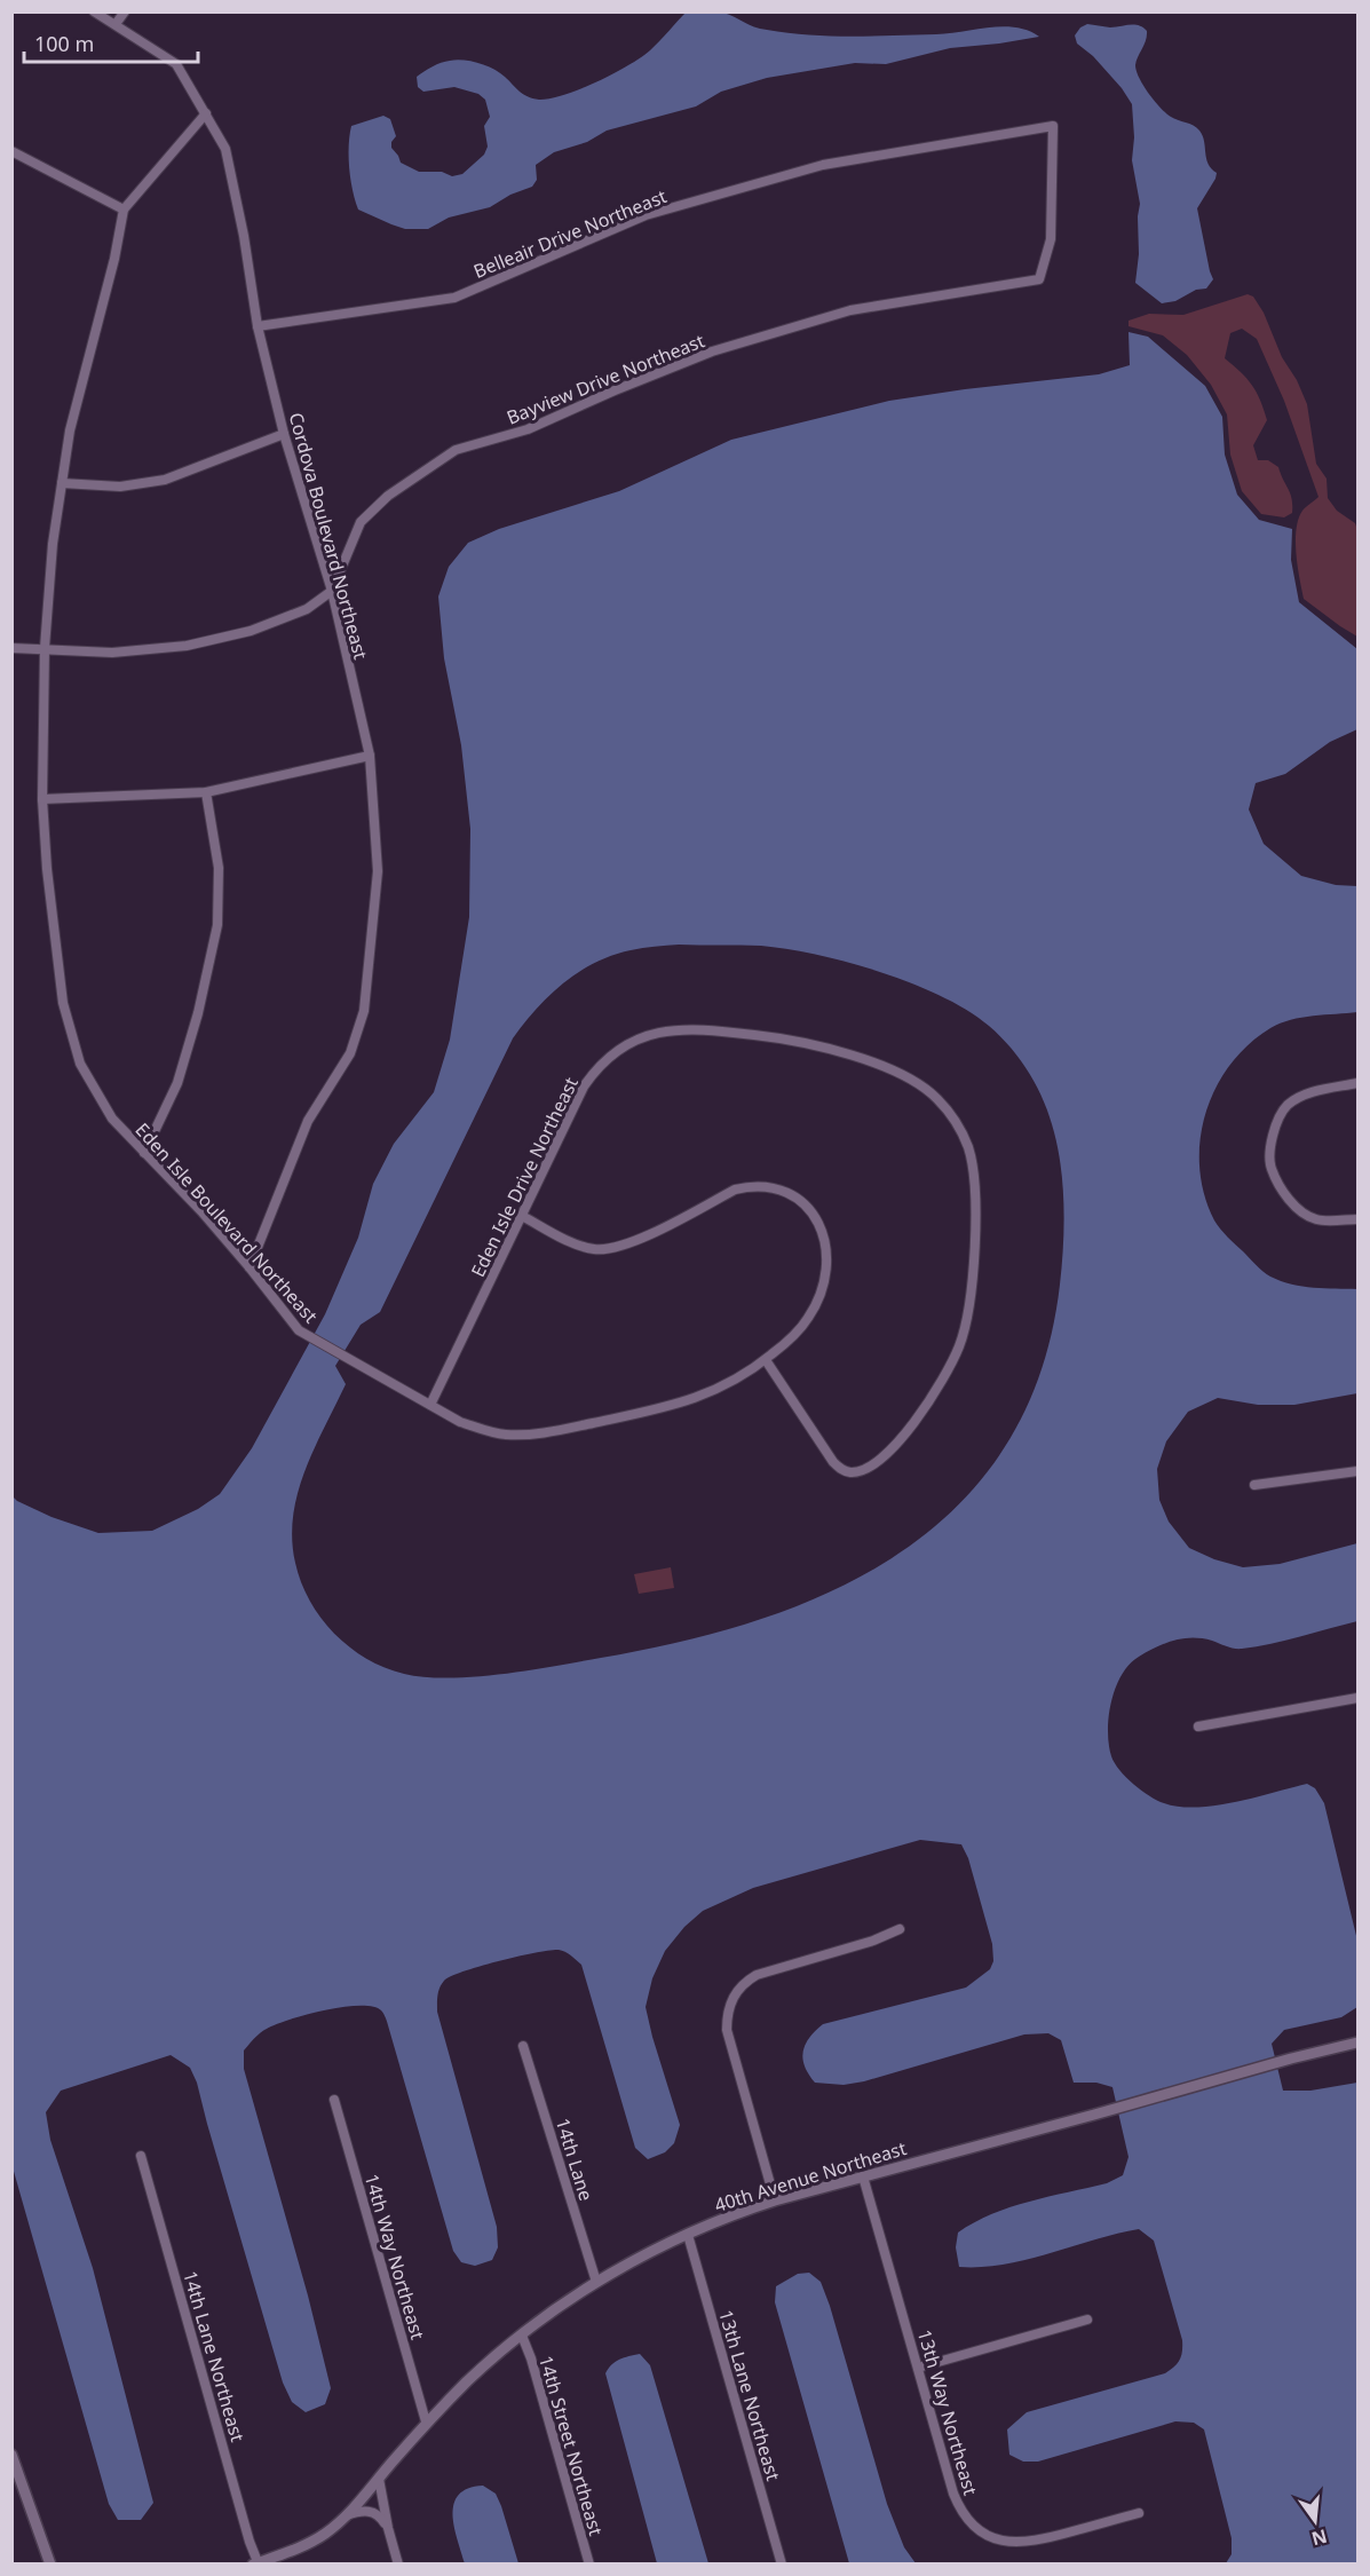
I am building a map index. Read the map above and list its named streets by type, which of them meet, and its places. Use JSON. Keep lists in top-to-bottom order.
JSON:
{
  "streets": {
    "street": [
      "Belleair Drive Northeast",
      "Bayview Drive Northeast",
      "Cordova Boulevard Northeast",
      "Eden Isle Drive Northeast",
      "Eden Isle Boulevard Northeast",
      "14th Lane",
      "40th Avenue Northeast",
      "14th Way Northeast",
      "14th Lane Northeast",
      "13th Lane Northeast",
      "13th Way Northeast",
      "14th Street Northeast"
    ]
  },
  "crossings": [
    ["Belleair Drive Northeast", "Bayview Drive Northeast"],
    ["Belleair Drive Northeast", "Cordova Boulevard Northeast"],
    ["Bayview Drive Northeast", "Cordova Boulevard Northeast"],
    ["Cordova Boulevard Northeast", "Eden Isle Boulevard Northeast"],
    ["Eden Isle Drive Northeast", "Eden Isle Boulevard Northeast"],
    ["14th Lane", "40th Avenue Northeast"],
    ["40th Avenue Northeast", "14th Way Northeast"],
    ["40th Avenue Northeast", "14th Lane Northeast"],
    ["40th Avenue Northeast", "13th Lane Northeast"],
    ["40th Avenue Northeast", "13th Way Northeast"],
    ["40th Avenue Northeast", "14th Street Northeast"]
  ],
  "scale_bar": "100 m",
  "north": "bottom"
}
